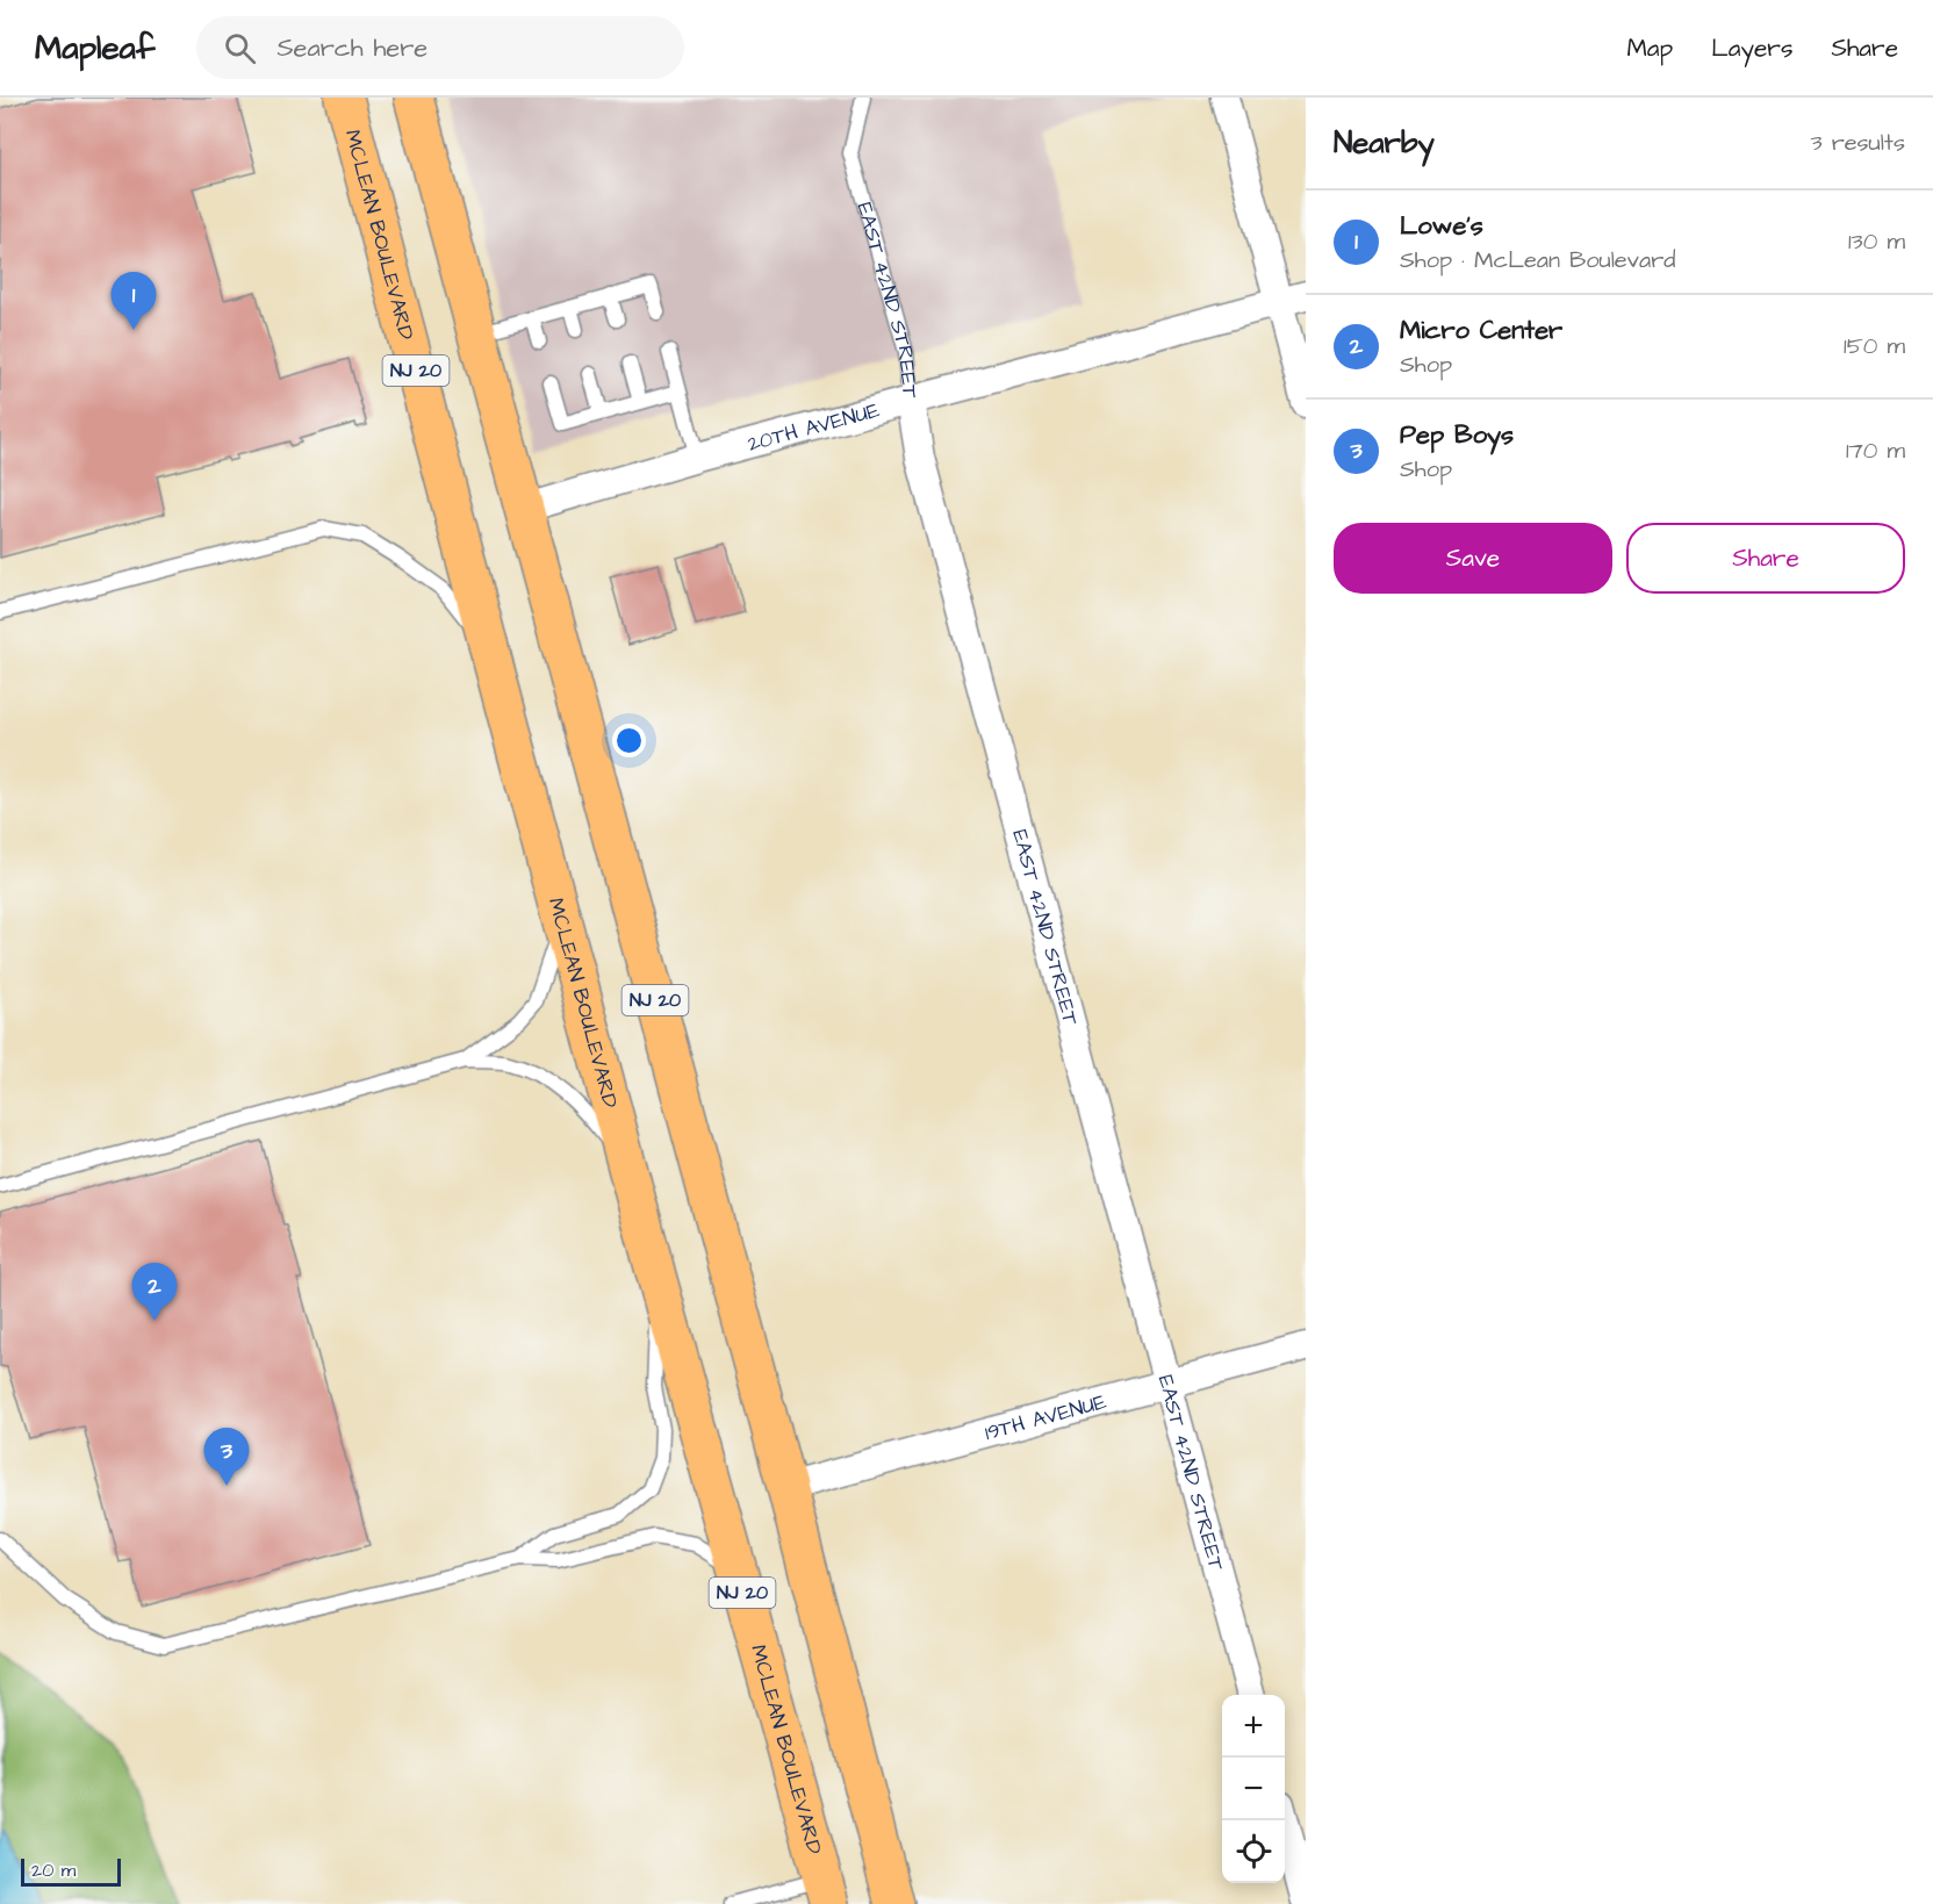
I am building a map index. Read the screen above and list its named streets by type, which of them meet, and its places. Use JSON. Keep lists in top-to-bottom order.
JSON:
{
  "streets": {
    "main road": ["MCLEAN BOULEVARD", "NJ 20"],
    "street": ["EAST 42ND STREET", "20TH AVENUE", "19TH AVENUE"]
  },
  "crossings": [
    ["EAST 42ND STREET", "20TH AVENUE"],
    ["EAST 42ND STREET", "19TH AVENUE"],
    ["NJ 20", "20TH AVENUE"],
    ["NJ 20", "19TH AVENUE"]
  ],
  "scale_bar": "20 m",
  "page": {
    "header": "Mapleaf",
    "search": "Search here",
    "nav": ["Map", "Layers", "Share"],
    "heading": ["Nearby", "3 results"],
    "list": [
      {
        "mark": "1",
        "name": "Lowe's",
        "note": "Shop · McLean Boulevard",
        "value": "130 m"
      },
      {
        "mark": "2",
        "name": "Micro Center",
        "note": "Shop",
        "value": "150 m"
      },
      {
        "mark": "3",
        "name": "Pep Boys",
        "note": "Shop",
        "value": "170 m"
      }
    ],
    "pins": ["1", "2", "3"],
    "buttons": ["Save", "Share"],
    "map_buttons": ["+", "−"],
    "scale": "20 m"
  }
}
